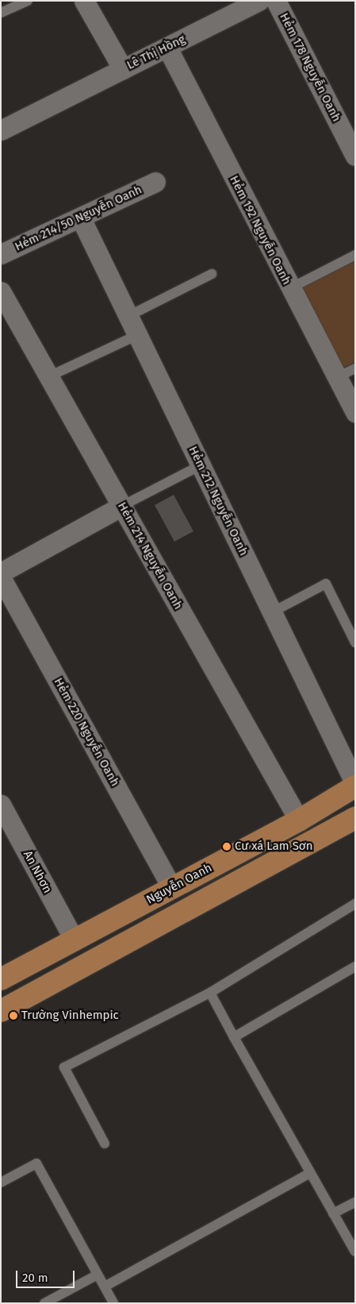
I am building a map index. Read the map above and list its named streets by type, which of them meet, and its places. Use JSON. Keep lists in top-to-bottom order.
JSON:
{
  "streets": {
    "main road": ["Nguyễn Oanh"],
    "street": [
      "Lê Thị Hồng",
      "Hẻm 178 Nguyễn Oanh",
      "Hẻm 214/50 Nguyễn Oanh",
      "Hẻm 192 Nguyễn Oanh",
      "Hẻm 212 Nguyễn Oanh",
      "Hẻm 214 Nguyễn Oanh",
      "Hẻm 220 Nguyễn Oanh",
      "An Nhơn"
    ]
  },
  "crossings": [
    ["Lê Thị Hồng", "Hẻm 192 Nguyễn Oanh"],
    ["Hẻm 214/50 Nguyễn Oanh", "Hẻm 212 Nguyễn Oanh"],
    ["Hẻm 212 Nguyễn Oanh", "Nguyễn Oanh"],
    ["Hẻm 214 Nguyễn Oanh", "Nguyễn Oanh"],
    ["Hẻm 220 Nguyễn Oanh", "Nguyễn Oanh"],
    ["An Nhơn", "Nguyễn Oanh"]
  ],
  "places": ["Cư xá Lam Sơn", "Trường Vinhempic"],
  "scale_bar": "20 m"
}
